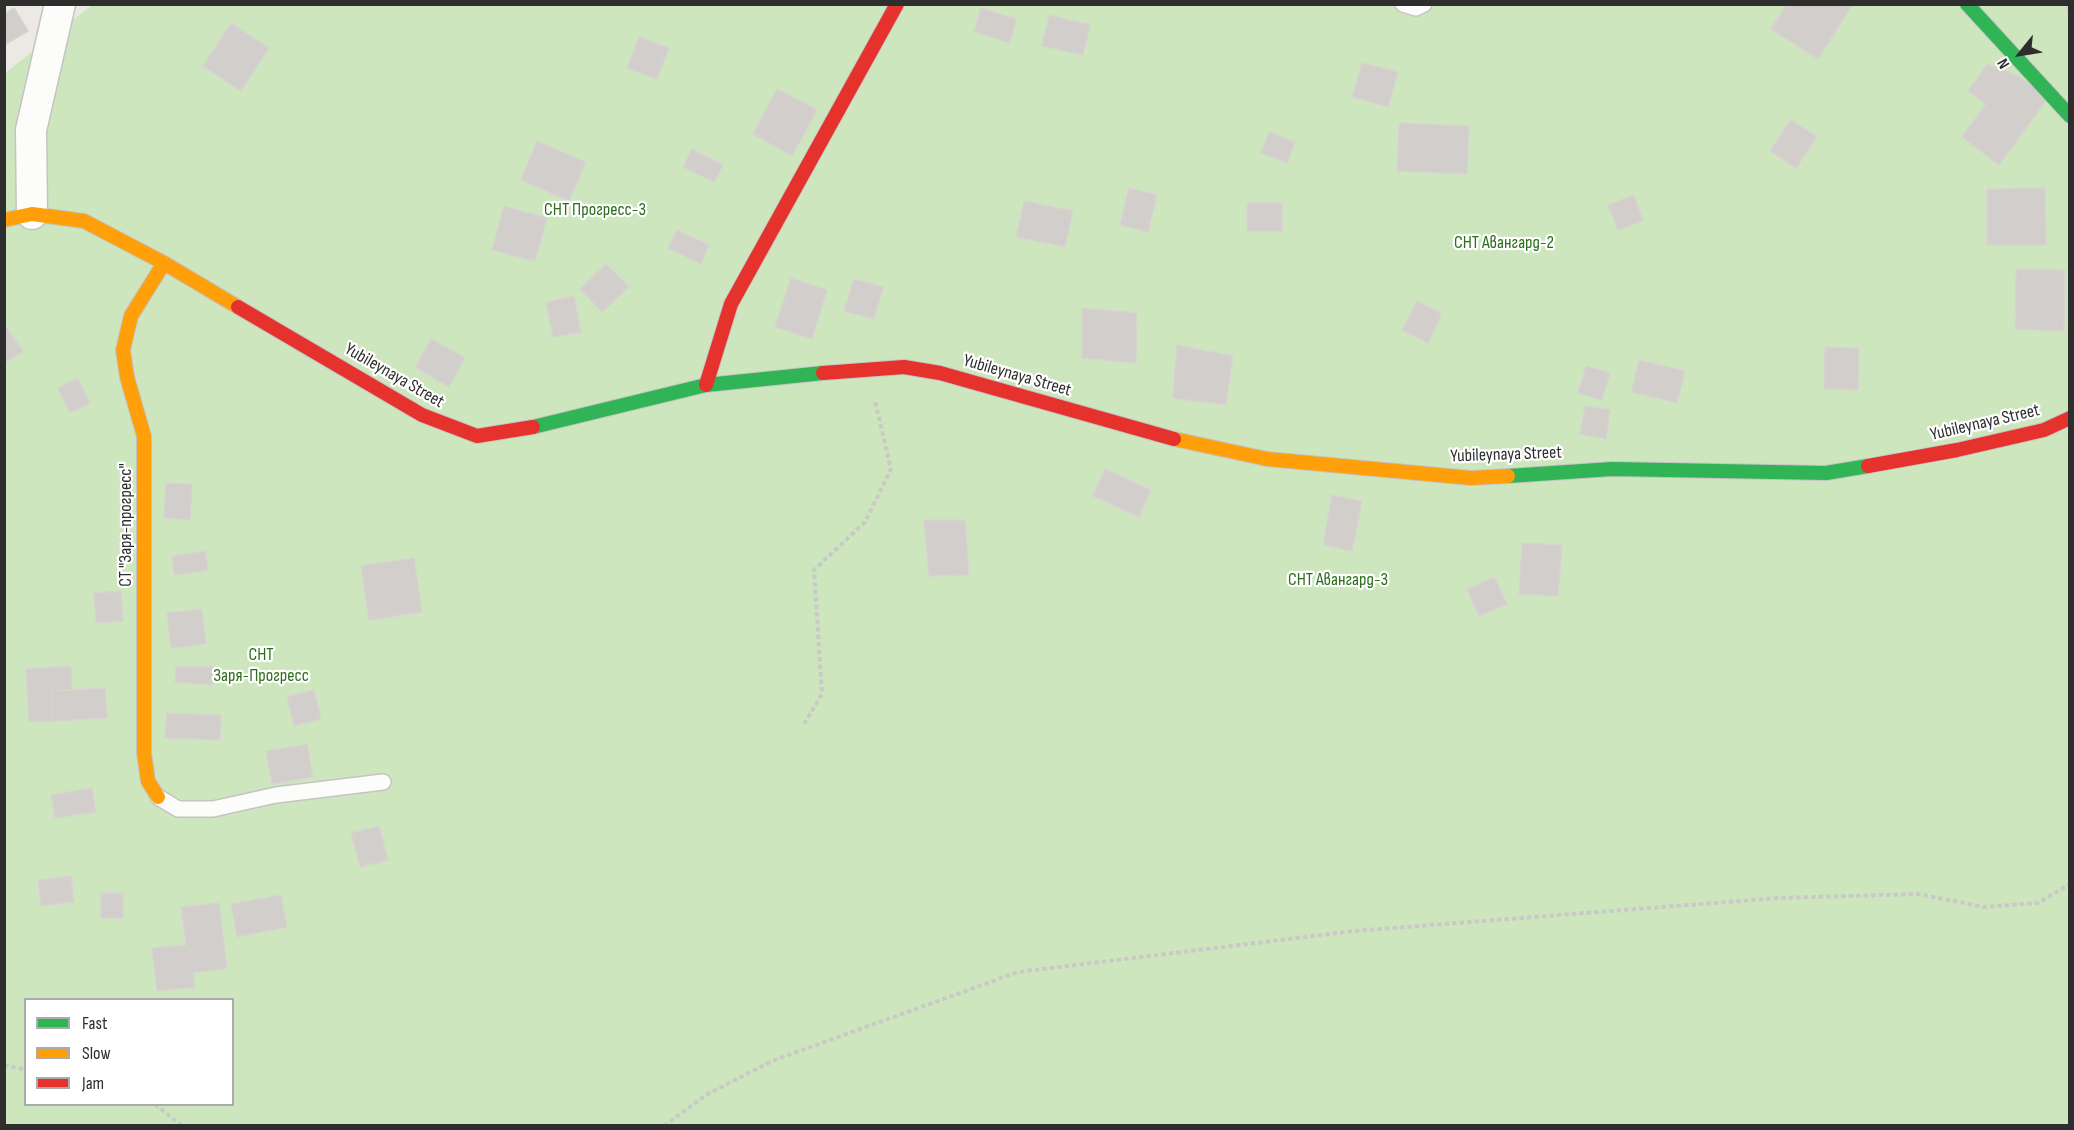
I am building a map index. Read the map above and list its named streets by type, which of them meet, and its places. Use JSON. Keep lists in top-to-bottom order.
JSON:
{
  "streets": {
    "street": ["Yubileynaya Street", "СТ \"Заря-прогресс\""]
  },
  "crossings": [
    ["Yubileynaya Street", "СТ \"Заря-прогресс\""]
  ],
  "parks": [
    "СНТ Прогресс-3",
    "СНТ Авангард-2",
    "СНТ Авангард-3",
    "СНТ Заря-Прогресс"
  ],
  "legend": ["Fast", "Slow", "Jam"],
  "north": "bottom left"
}
